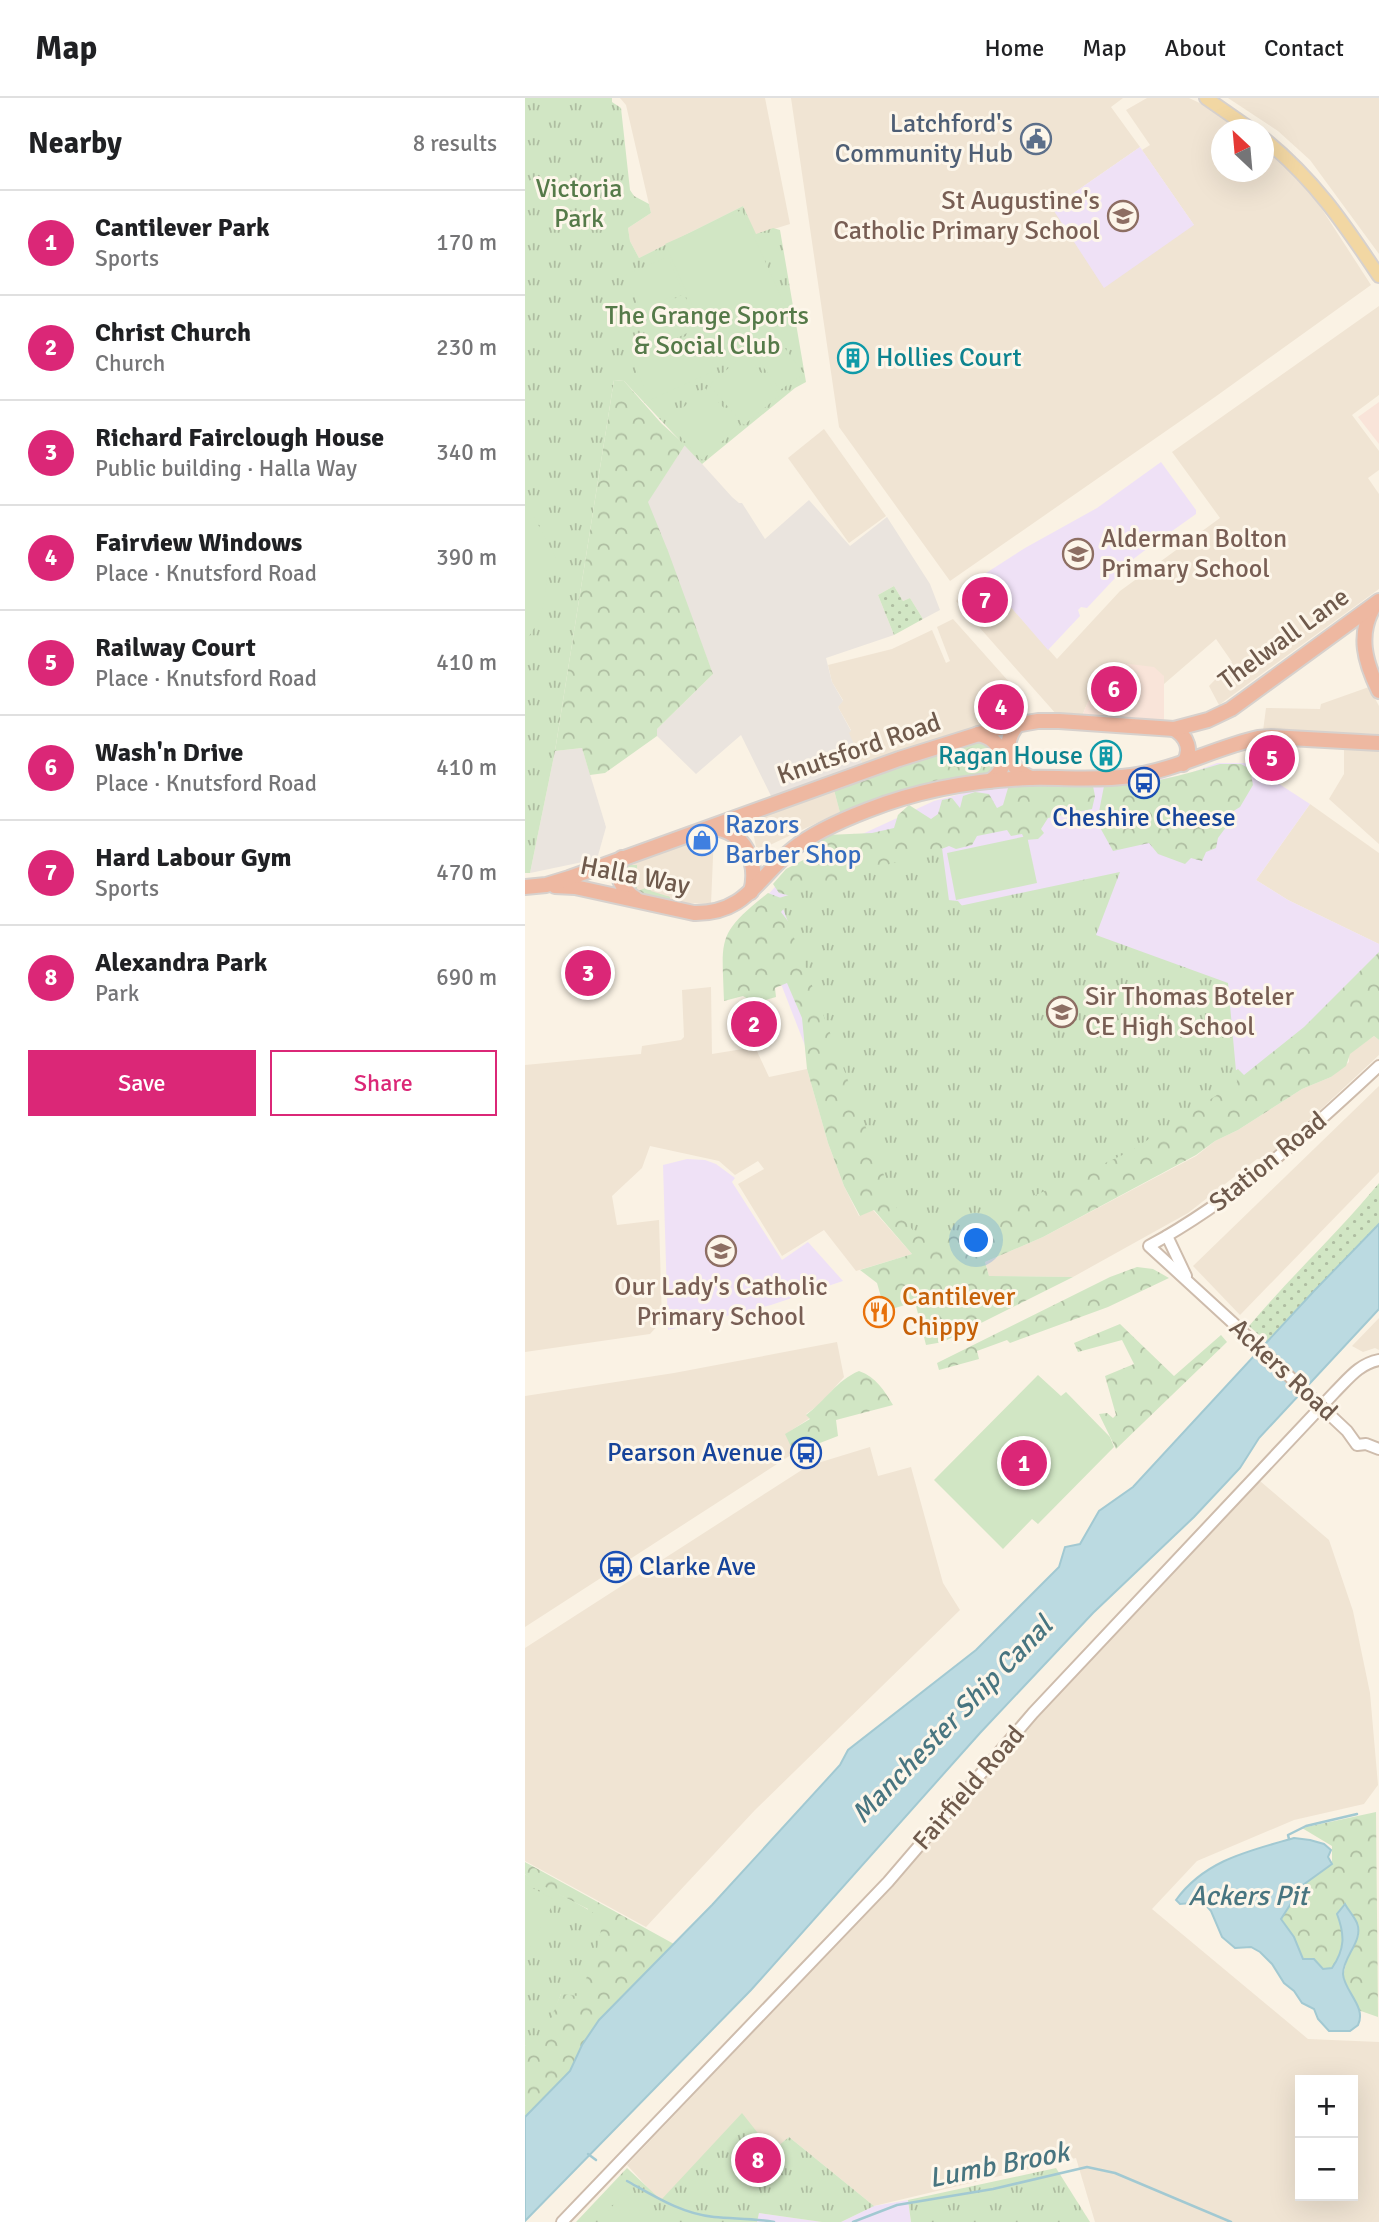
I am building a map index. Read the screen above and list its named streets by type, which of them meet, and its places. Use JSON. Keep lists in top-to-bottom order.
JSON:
{
  "streets": {
    "highway": ["Thelwall Lane", "Knutsford Road", "Halla Way"],
    "main road": ["Station Road", "Ackers Road", "Fairfield Road"]
  },
  "crossings": [
    ["Thelwall Lane", "Knutsford Road"],
    ["Knutsford Road", "Halla Way"],
    ["Station Road", "Ackers Road"]
  ],
  "water": ["Manchester Ship Canal", "Ackers Pit", "Lumb Brook"],
  "parks": ["Victoria Park", "The Grange Sports & Social Club"],
  "places": {
    "public building": ["Latchford's Community Hub"],
    "school or university": [
      "St Augustine's Catholic Primary School",
      "Alderman Bolton Primary School",
      "Sir Thomas Boteler CE High School",
      "Our Lady's Catholic Primary School"
    ],
    "building": ["Hollies Court", "Ragan House"],
    "bus stop": ["Cheshire Cheese", "Pearson Avenue", "Clarke Ave"],
    "shop": ["Razors Barber Shop"],
    "restaurant": ["Cantilever Chippy"]
  },
  "north": "top left",
  "page": {
    "header": "Map",
    "nav": [
      "Home",
      "Map",
      "About",
      "Contact"
    ],
    "heading": ["Nearby", "8 results"],
    "list": [
      {
        "mark": "1",
        "name": "Cantilever Park",
        "note": "Sports",
        "value": "170 m"
      },
      {
        "mark": "2",
        "name": "Christ Church",
        "note": "Church",
        "value": "230 m"
      },
      {
        "mark": "3",
        "name": "Richard Fairclough House",
        "note": "Public building · Halla Way",
        "value": "340 m"
      },
      {
        "mark": "4",
        "name": "Fairview Windows",
        "note": "Place · Knutsford Road",
        "value": "390 m"
      },
      {
        "mark": "5",
        "name": "Railway Court",
        "note": "Place · Knutsford Road",
        "value": "410 m"
      },
      {
        "mark": "6",
        "name": "Wash'n Drive",
        "note": "Place · Knutsford Road",
        "value": "410 m"
      },
      {
        "mark": "7",
        "name": "Hard Labour Gym",
        "note": "Sports",
        "value": "470 m"
      },
      {
        "mark": "8",
        "name": "Alexandra Park",
        "note": "Park",
        "value": "690 m"
      }
    ],
    "pins": [
      "7",
      "6",
      "4",
      "5",
      "3",
      "2",
      "1",
      "8"
    ],
    "buttons": ["Save", "Share"],
    "map_buttons": ["+", "−"]
  }
}
